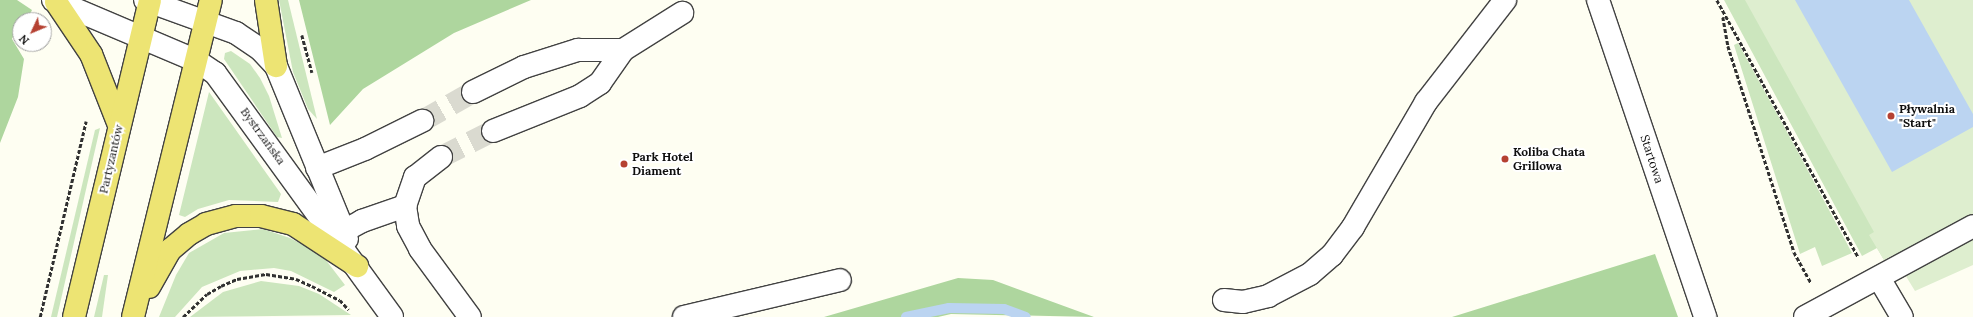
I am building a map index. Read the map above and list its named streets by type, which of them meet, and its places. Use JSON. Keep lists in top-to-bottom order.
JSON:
{
  "streets": {
    "main road": ["Partyzantów"],
    "street": ["Bystrzańska", "Startowa"]
  },
  "crossings": [
    ["Bystrzańska", "Partyzantów"]
  ],
  "places": ["Pływalnia \"Start\"", "Koliba Chata Grillowa", "Park Hotel Diament"],
  "north": "bottom left"
}
